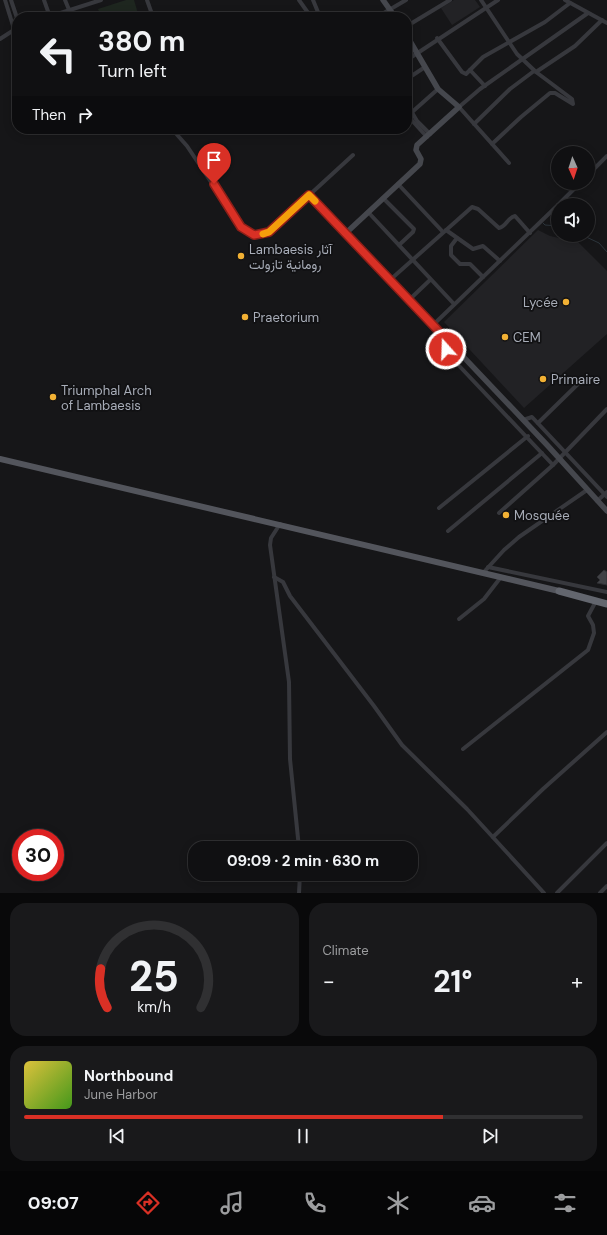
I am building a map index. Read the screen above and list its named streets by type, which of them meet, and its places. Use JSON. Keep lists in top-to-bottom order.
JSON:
{
  "places": [
    "Lambaesis آثار رومانية تازولت",
    "Lycée",
    "Praetorium",
    "CEM",
    "Primaire",
    "Triumphal Arch of Lambaesis",
    "Mosquée"
  ],
  "north": "bottom",
  "page": {
    "turn": ["380 m", "Turn left"],
    "then": "Then",
    "limit": "30",
    "trip": "09:09 · 2 min · 630 m",
    "tile": "Climate",
    "heat": ["−", "21°", "+"],
    "song": ["Northbound", "June Harbor"],
    "tabs": "09:07",
    "gauge": ["25", "km/h"]
  }
}
